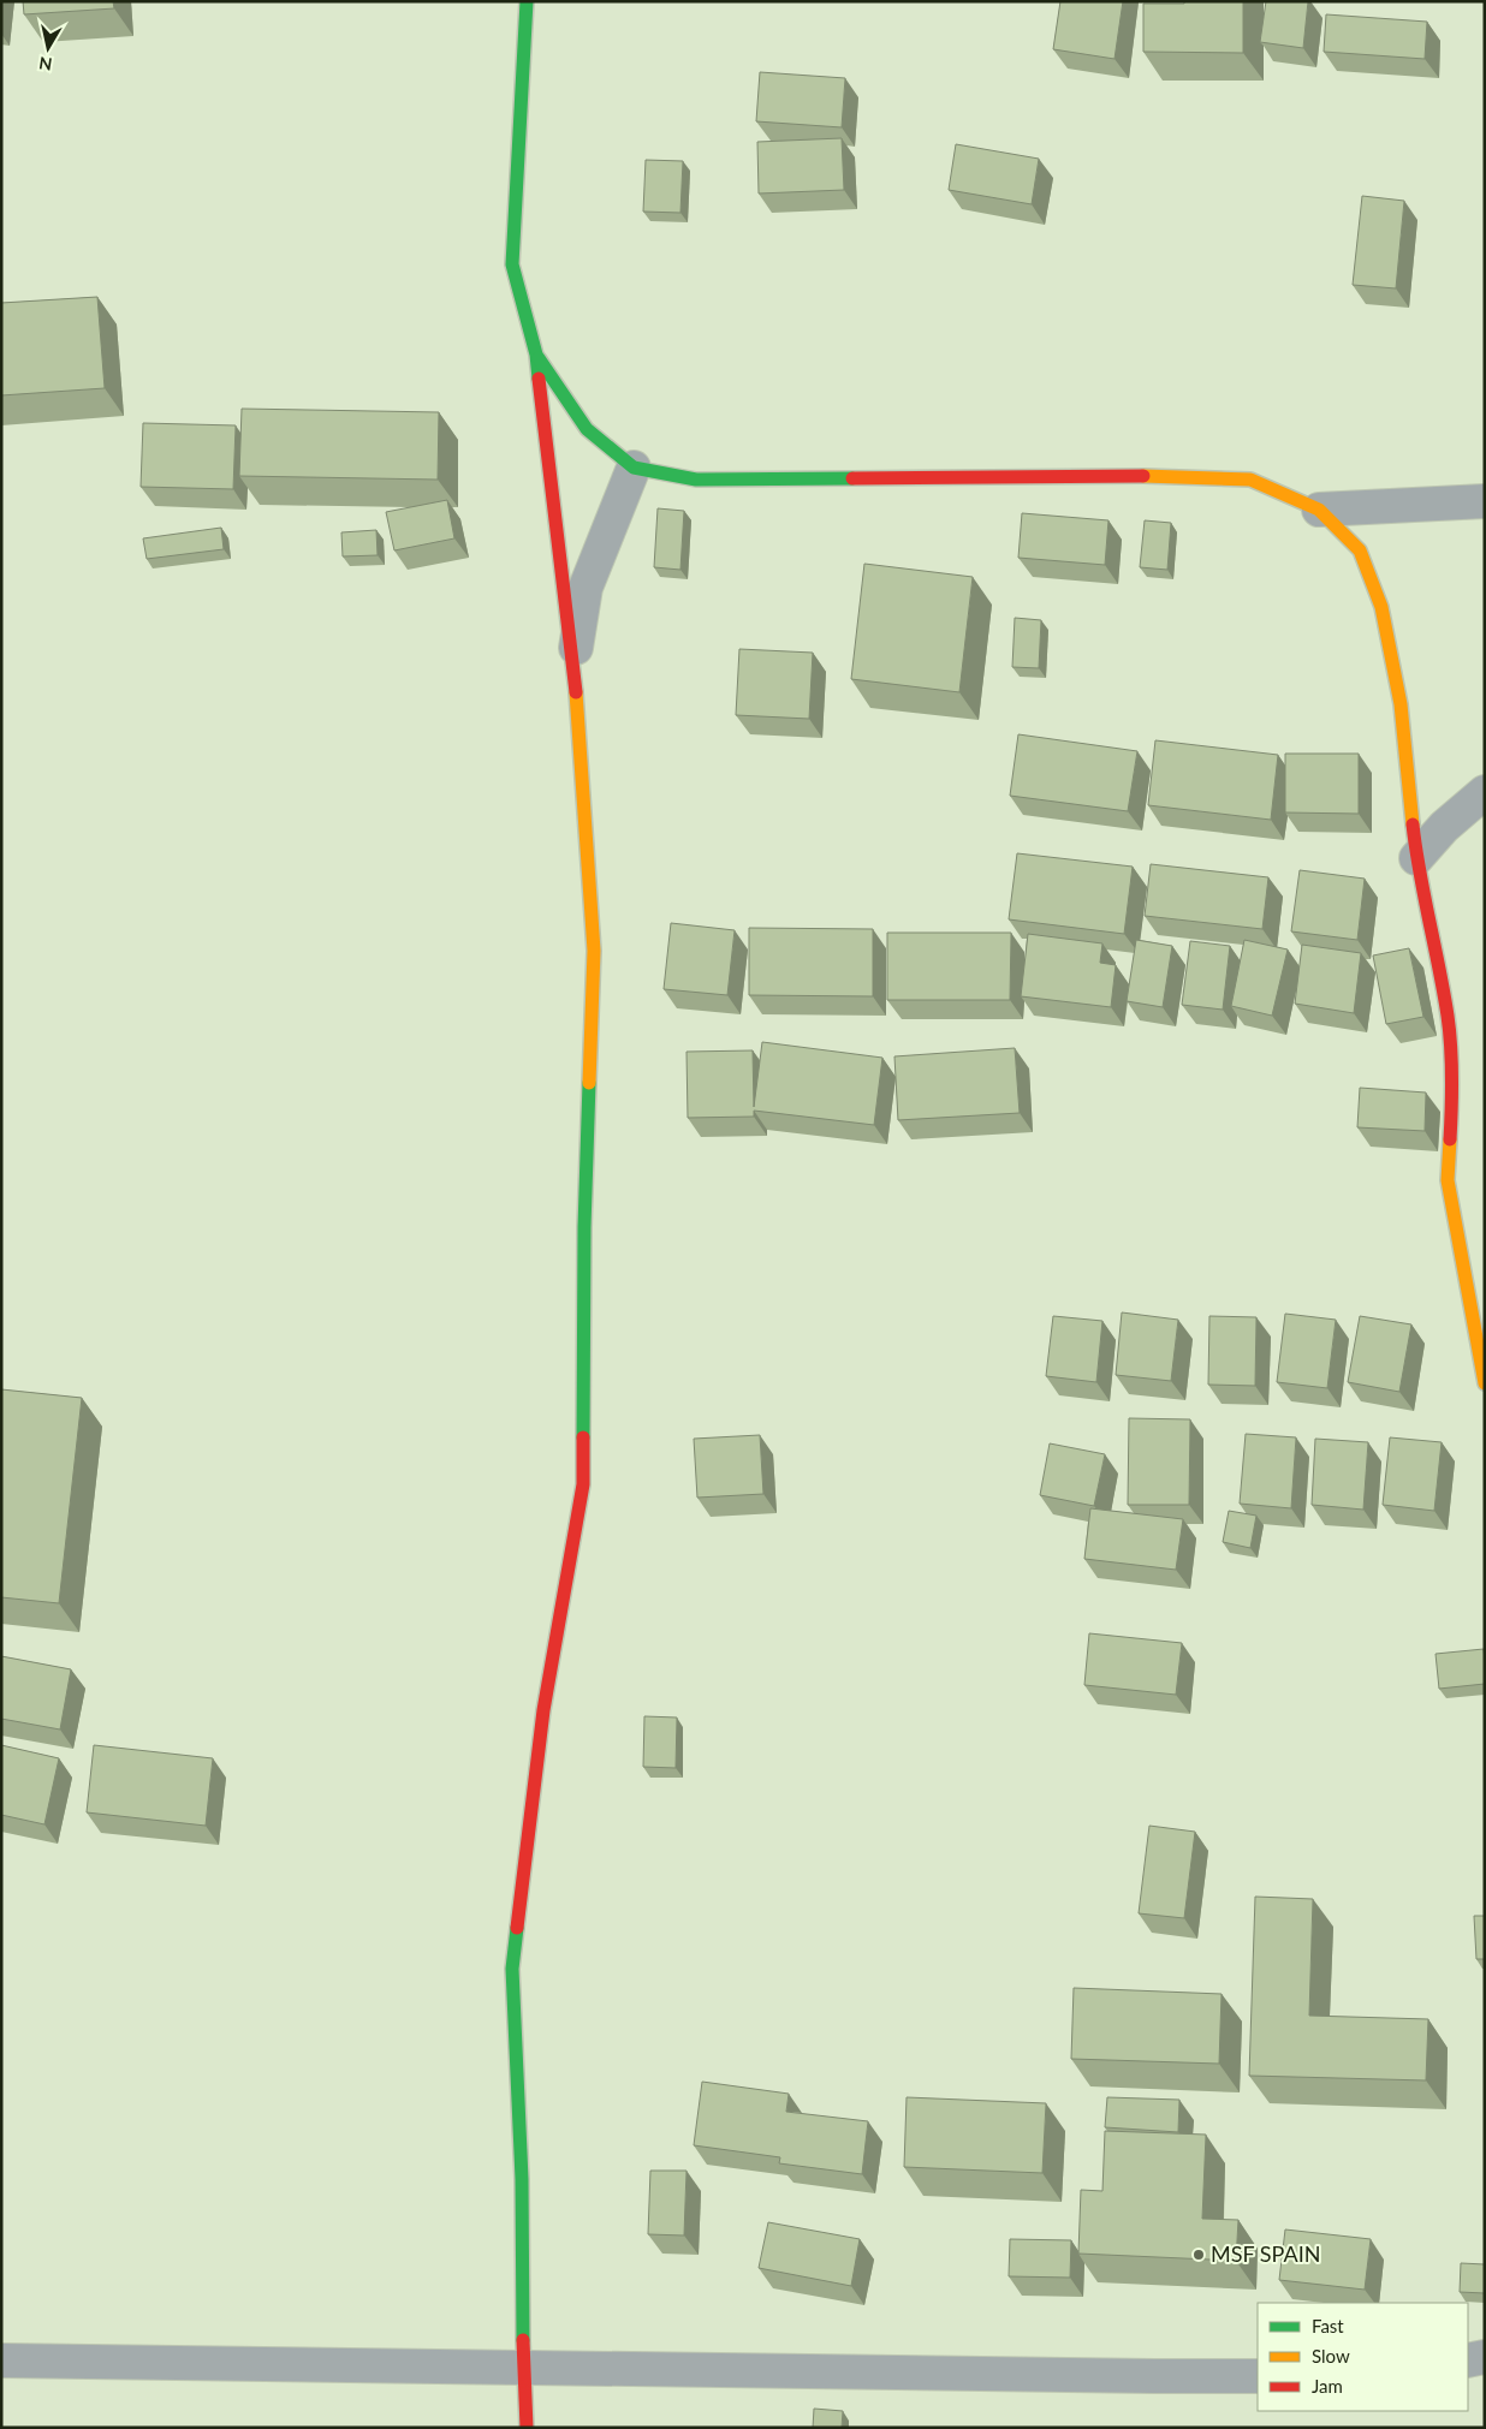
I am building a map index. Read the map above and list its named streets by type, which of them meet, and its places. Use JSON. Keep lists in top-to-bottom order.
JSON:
{
  "places": ["MSF SPAIN"],
  "legend": ["Fast", "Slow", "Jam"],
  "north": "bottom"
}
